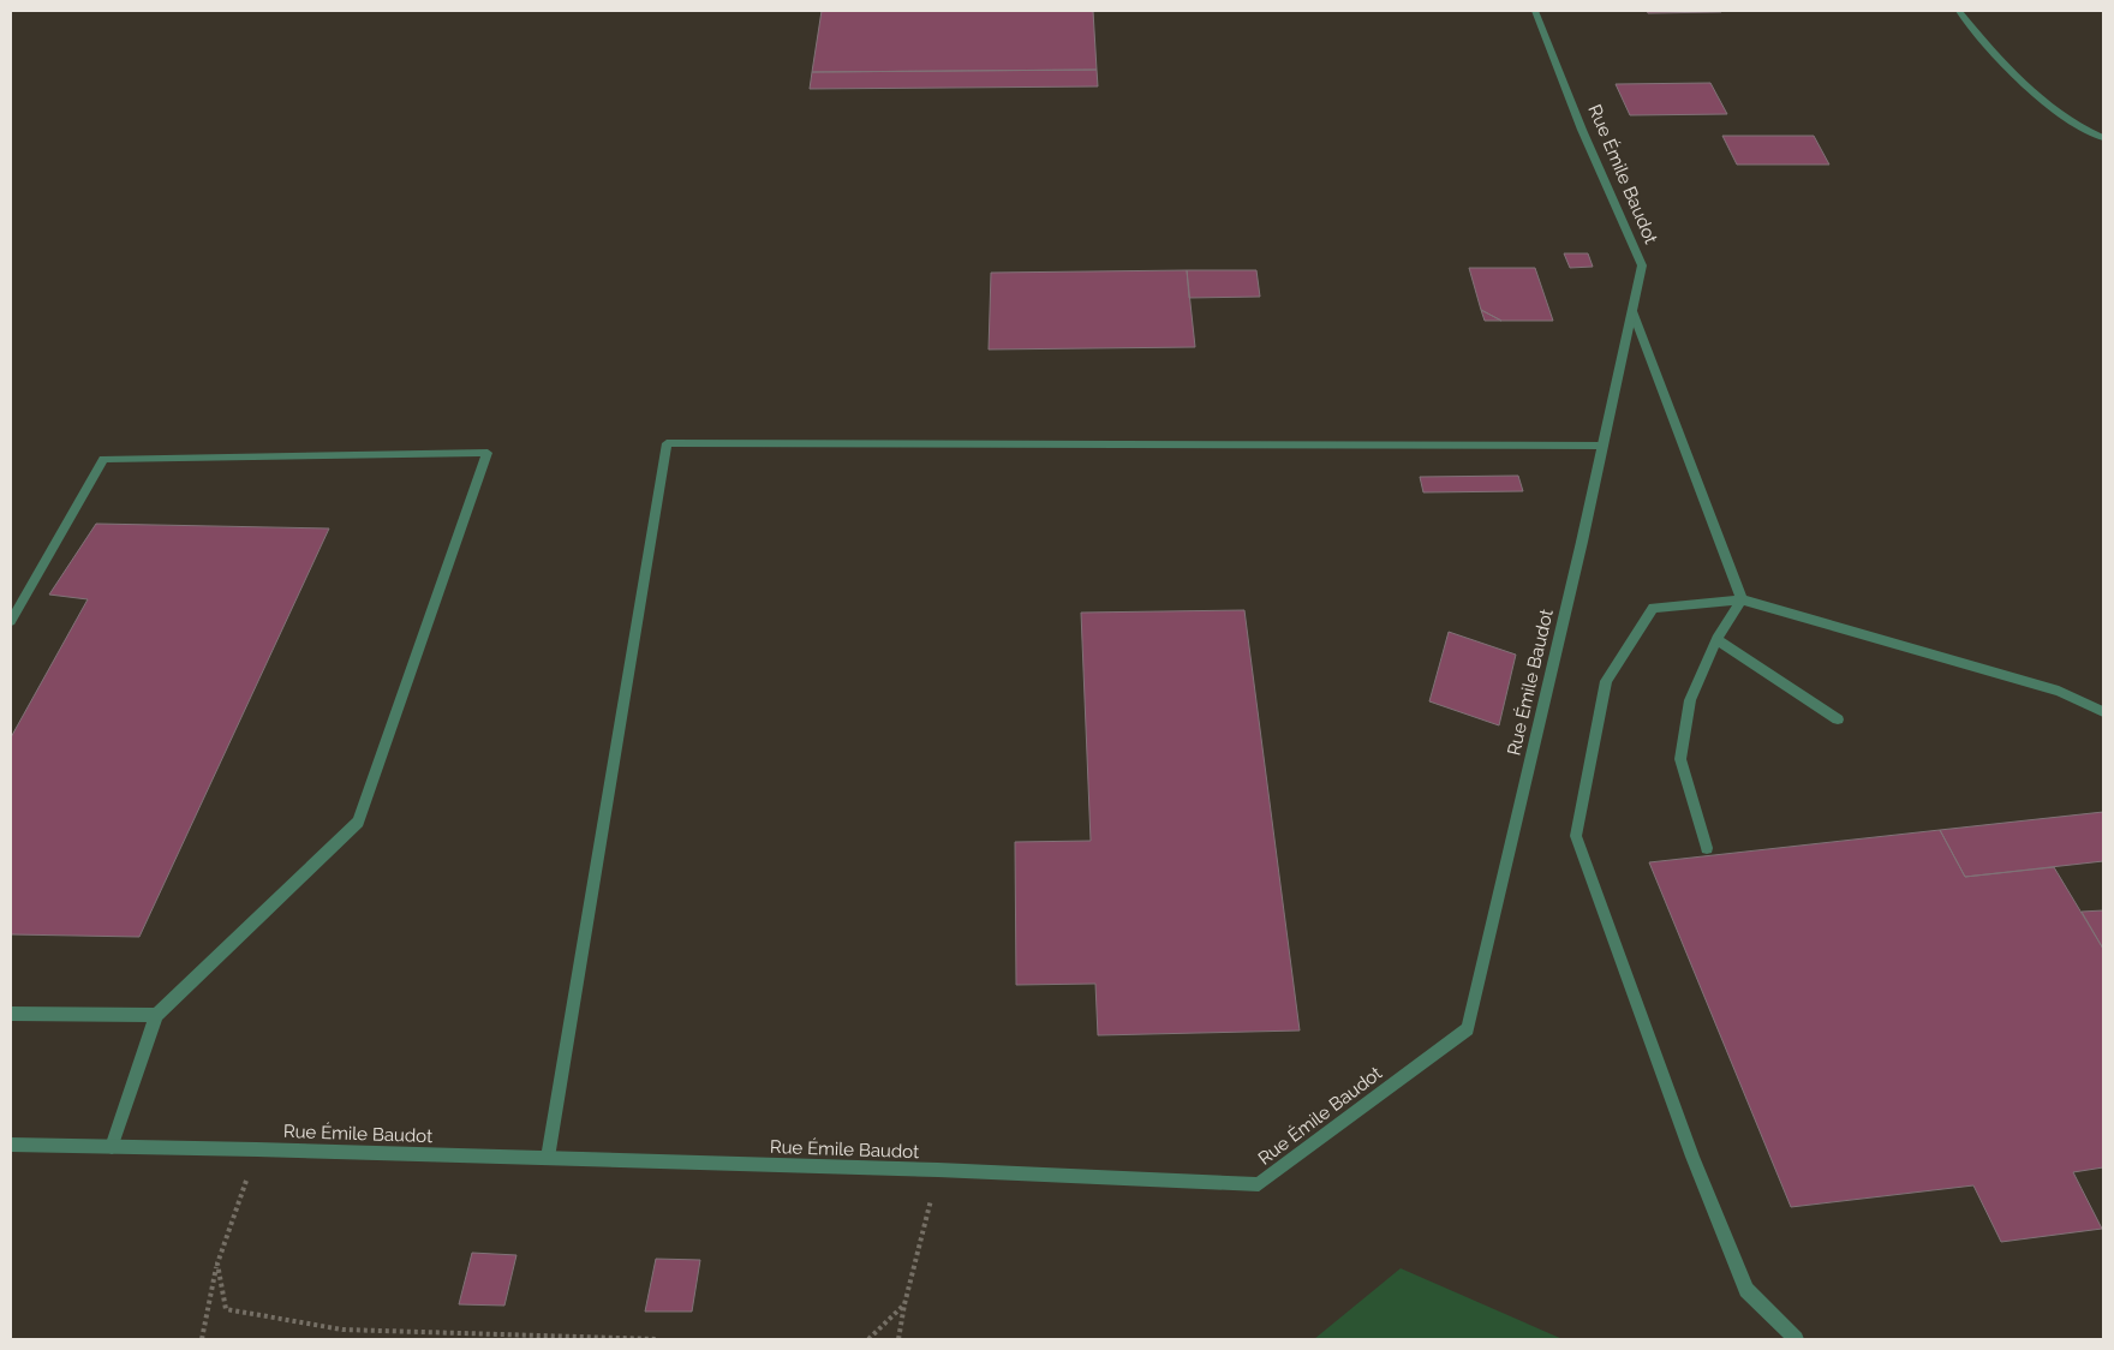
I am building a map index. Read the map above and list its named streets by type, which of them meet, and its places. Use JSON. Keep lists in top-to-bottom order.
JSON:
{
  "streets": {
    "street": ["Rue Émile Baudot"]
  }
}
